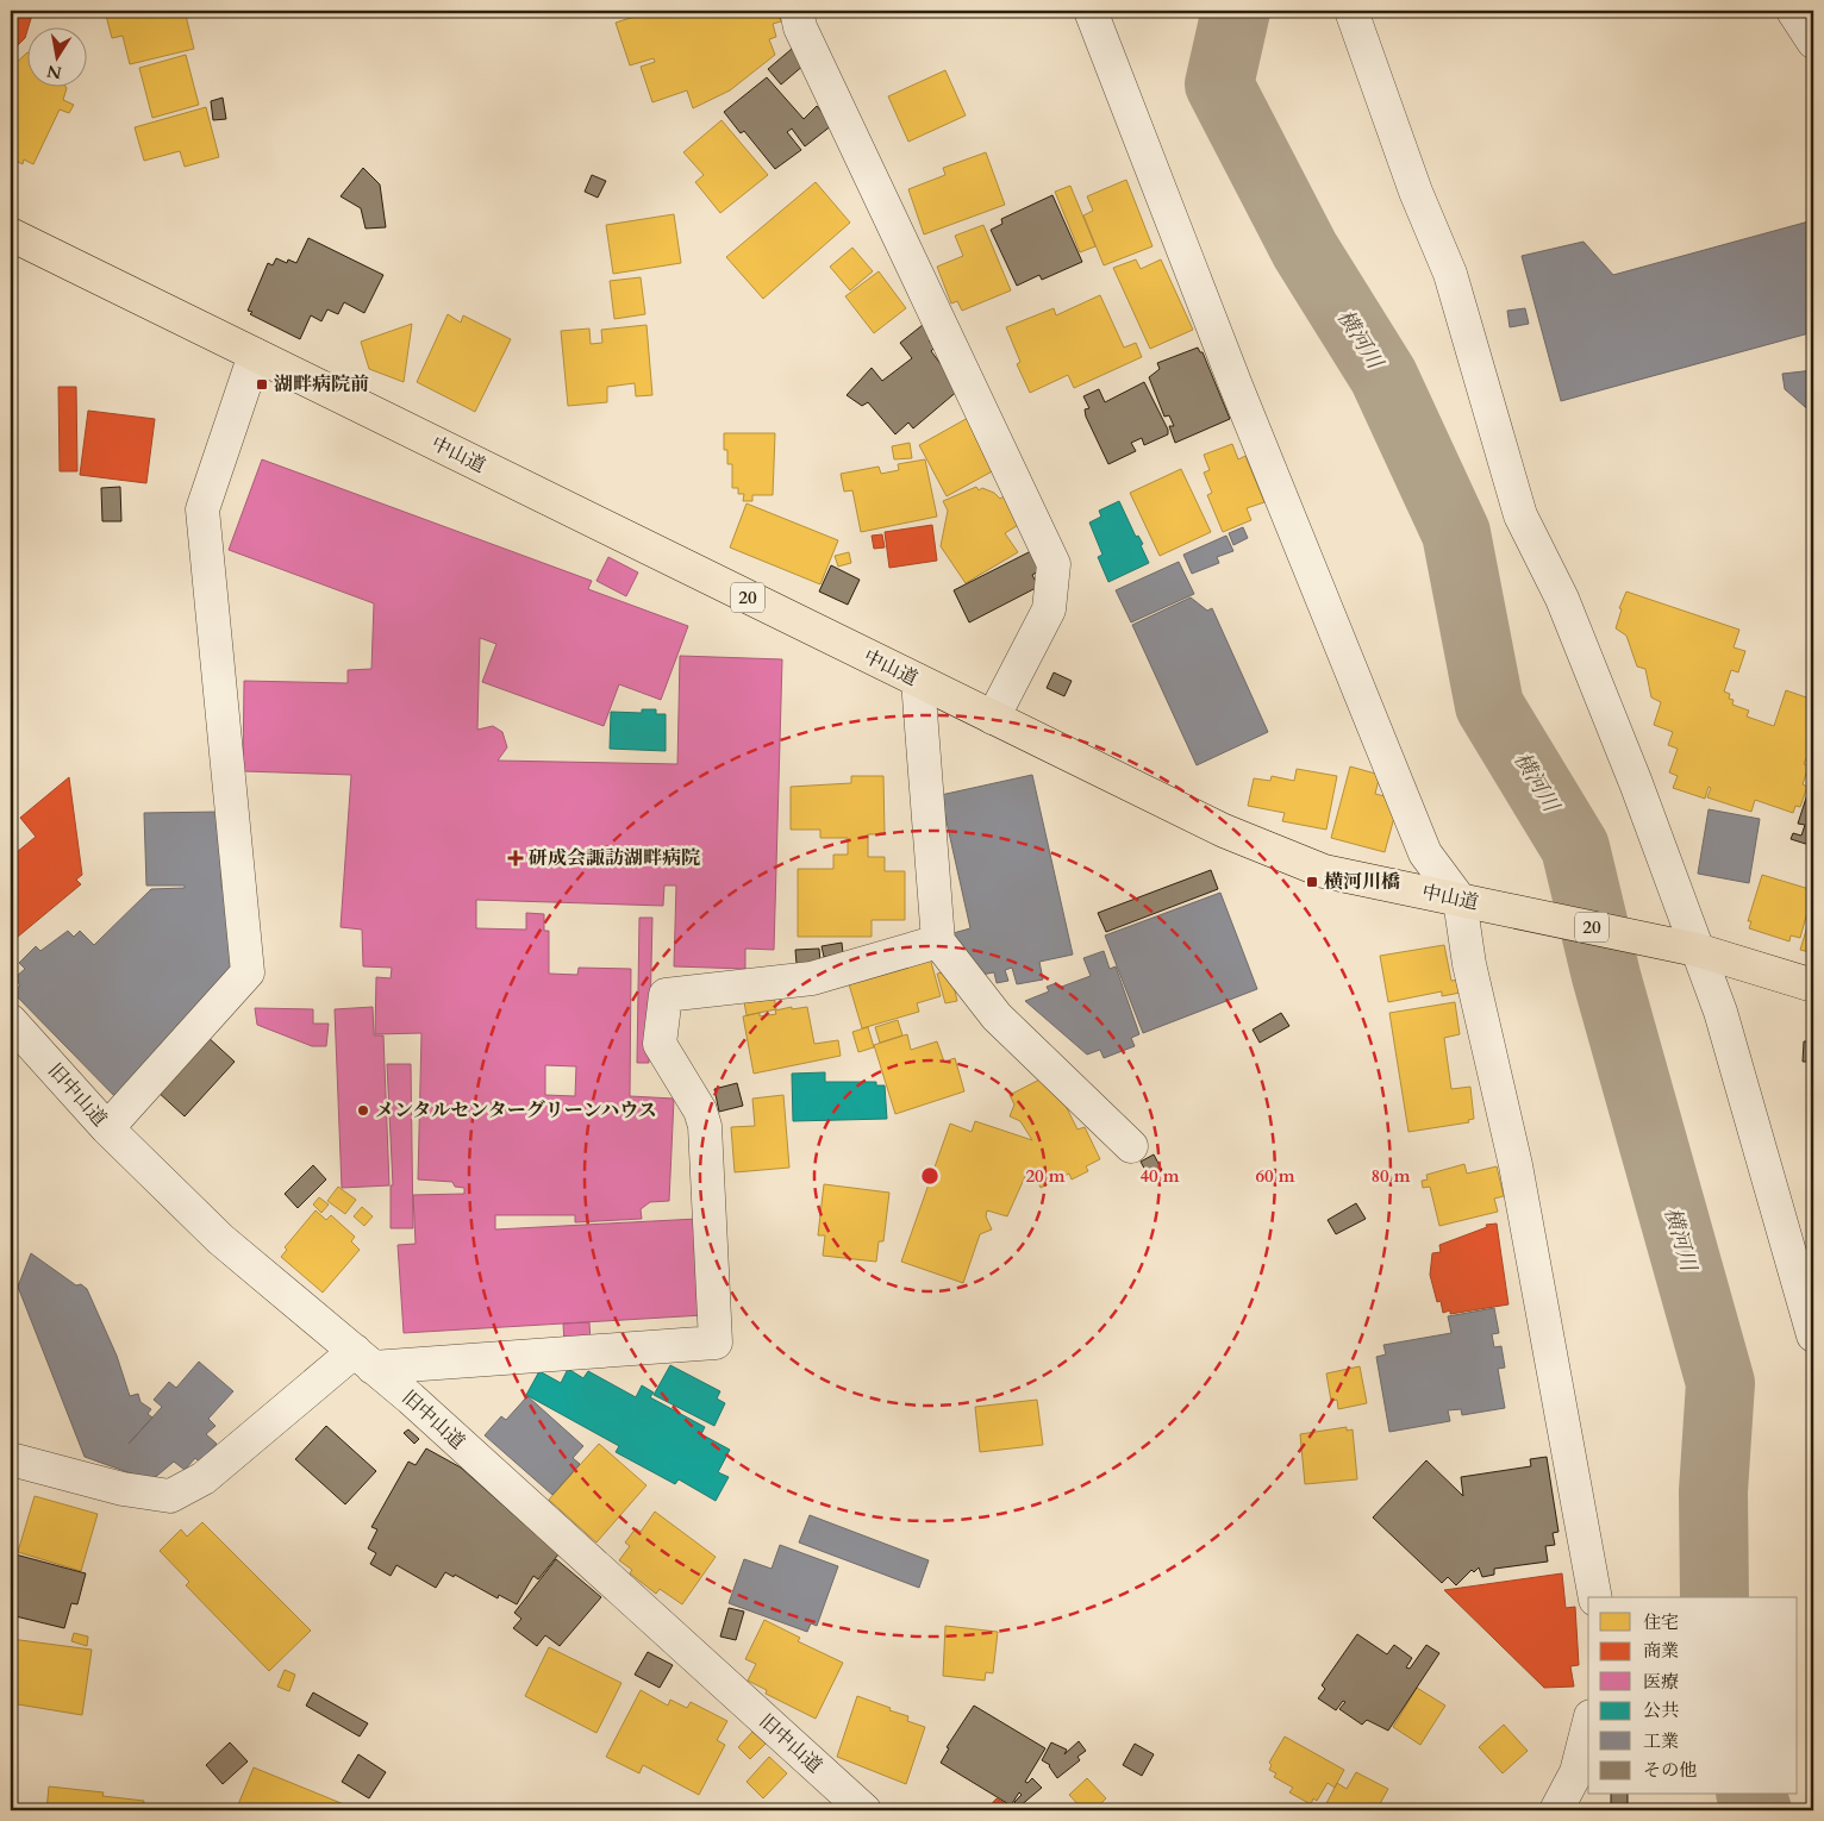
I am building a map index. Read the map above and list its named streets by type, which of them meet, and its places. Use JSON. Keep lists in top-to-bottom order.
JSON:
{
  "streets": {
    "highway": ["中山道", "20"],
    "street": ["旧中山道"]
  },
  "water": ["横河川"],
  "places": {
    "transit": ["湖畔病院前", "横河川橋"],
    "health": ["研成会諏訪湖畔病院"],
    "other": ["メンタルセンターグリーンハウス"]
  },
  "legend": [
    "住宅",
    "商業",
    "医療",
    "公共",
    "工業",
    "その他"
  ],
  "north": "bottom",
  "rings": [
    "20 m",
    "40 m",
    "60 m",
    "80 m"
  ]
}
